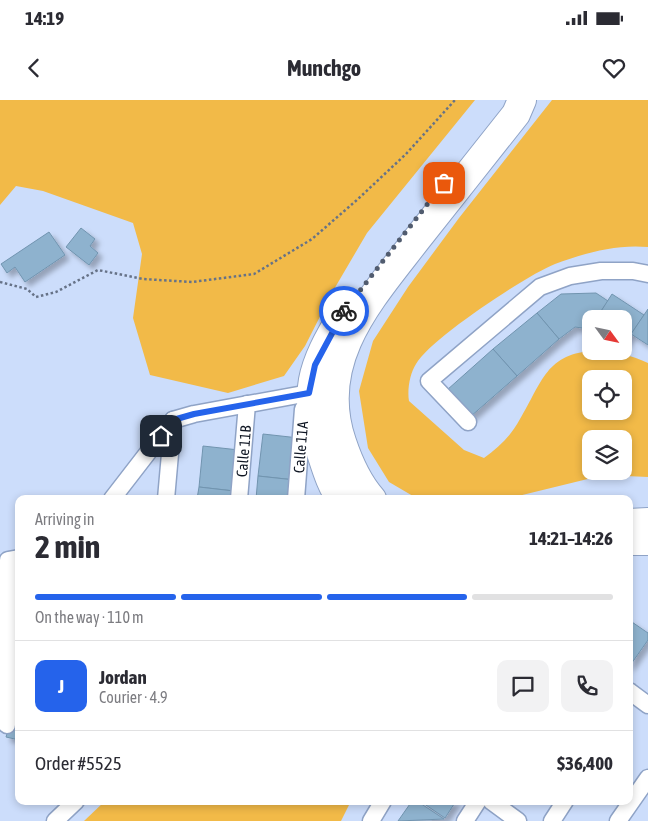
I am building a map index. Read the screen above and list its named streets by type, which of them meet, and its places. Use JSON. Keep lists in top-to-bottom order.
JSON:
{
  "streets": {
    "street": ["Calle 11A", "Calle 11B"]
  },
  "north": "bottom right",
  "page": {
    "status": "14:19",
    "header": "Munchgo",
    "heading": ["2 min", "Arriving in", "14:21–14:26"],
    "panel": [
      "Jordan",
      "Courier · 4.9",
      "Order #5525",
      "$36,400"
    ],
    "bar": "On the way · 110 m",
    "round": "J"
  }
}
